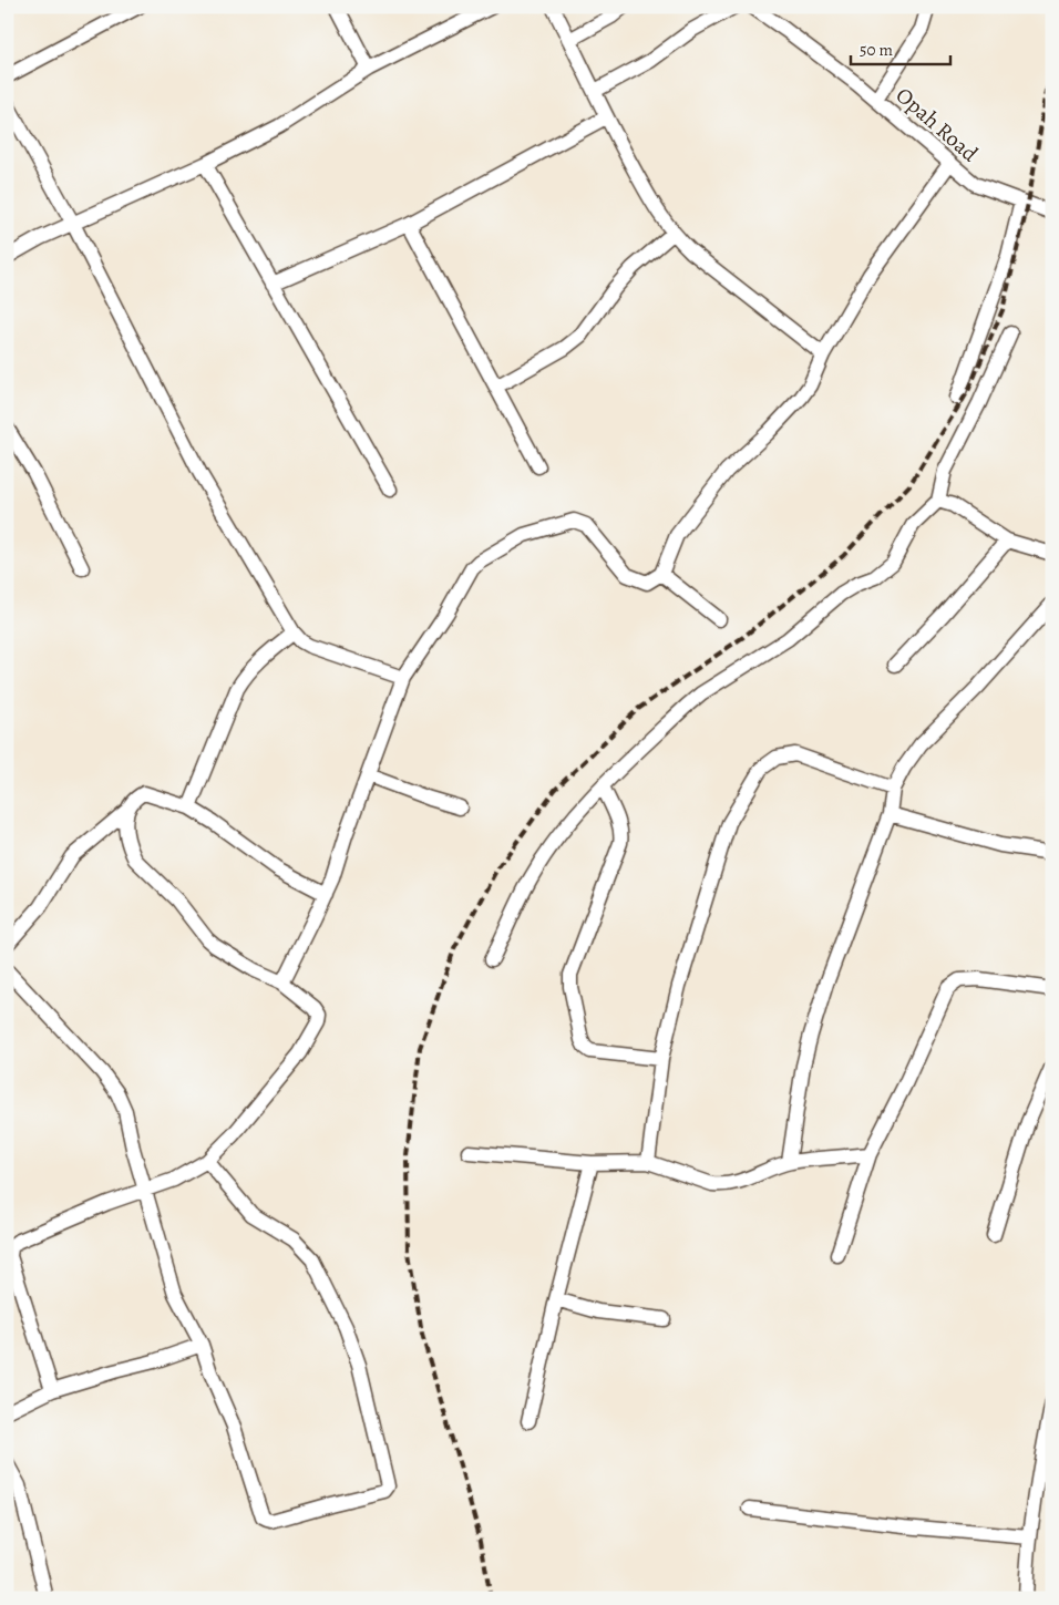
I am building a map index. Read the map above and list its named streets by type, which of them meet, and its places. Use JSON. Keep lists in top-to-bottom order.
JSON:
{
  "streets": {
    "street": ["Opah Road"]
  },
  "scale_bar": "50 m"
}
